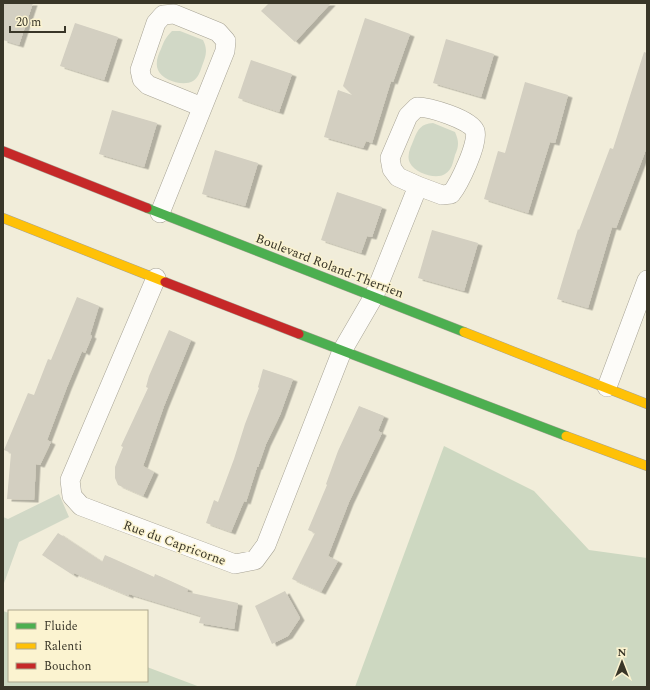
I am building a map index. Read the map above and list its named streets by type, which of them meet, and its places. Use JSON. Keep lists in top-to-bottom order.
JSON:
{
  "streets": {
    "main road": ["Boulevard Roland-Therrien"],
    "street": ["Rue du Capricorne"]
  },
  "crossings": [
    ["Boulevard Roland-Therrien", "Rue du Capricorne"]
  ],
  "legend": ["Fluide", "Ralenti", "Bouchon"],
  "scale_bar": "20 m",
  "north": "top"
}
